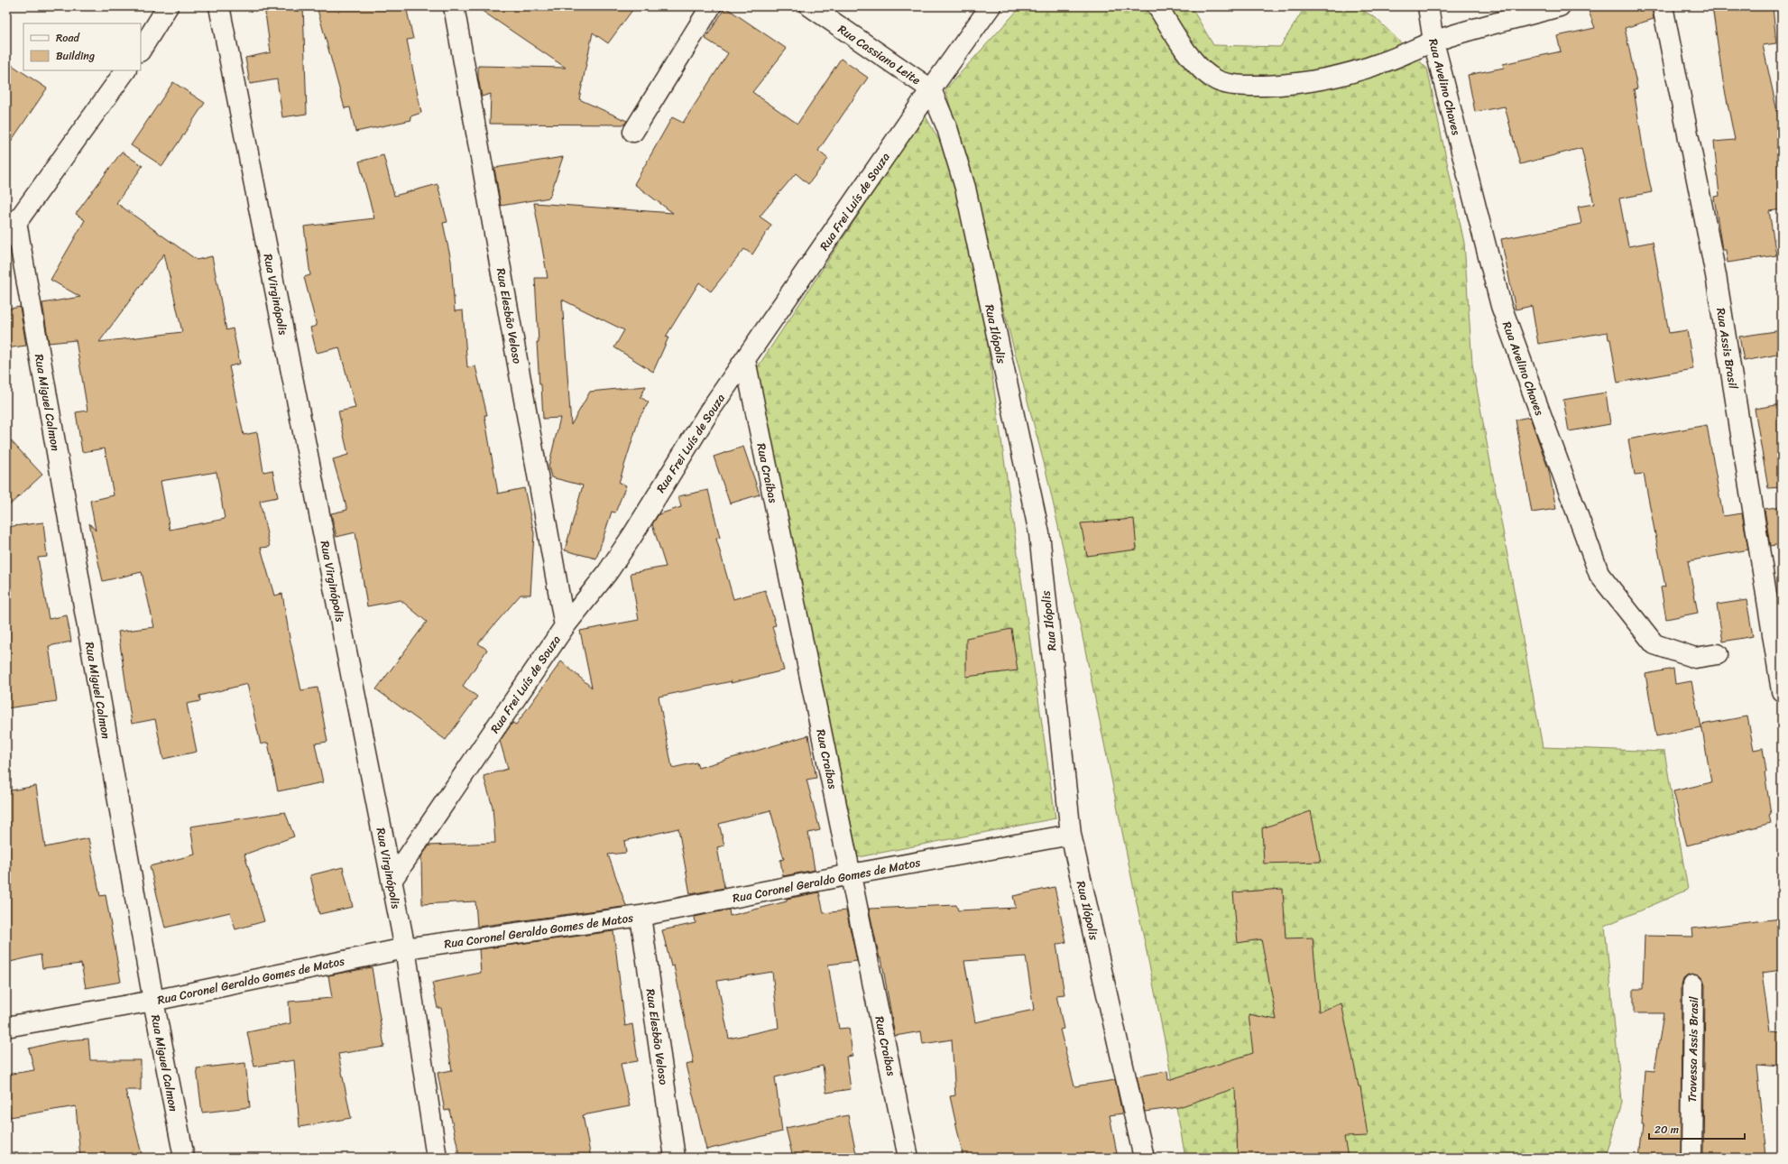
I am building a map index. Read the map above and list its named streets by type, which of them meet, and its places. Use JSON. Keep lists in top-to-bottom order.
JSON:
{
  "streets": {
    "street": [
      "Rua Cassiano Leite",
      "Rua Avelino Chaves",
      "Rua Frei Luís de Souza",
      "Rua Virginópolis",
      "Rua Elesbão Veloso",
      "Rua Ilópolis",
      "Rua Assis Brasil",
      "Rua Miguel Calmon",
      "Rua Craíbas",
      "Rua Coronel Geraldo Gomes de Matos",
      "Travessa Assis Brasil"
    ]
  },
  "crossings": [
    ["Rua Cassiano Leite", "Rua Frei Luís de Souza"],
    ["Rua Cassiano Leite", "Rua Ilópolis"],
    ["Rua Frei Luís de Souza", "Rua Virginópolis"],
    ["Rua Frei Luís de Souza", "Rua Elesbão Veloso"],
    ["Rua Frei Luís de Souza", "Rua Ilópolis"],
    ["Rua Frei Luís de Souza", "Rua Craíbas"],
    ["Rua Virginópolis", "Rua Coronel Geraldo Gomes de Matos"],
    ["Rua Elesbão Veloso", "Rua Coronel Geraldo Gomes de Matos"],
    ["Rua Ilópolis", "Rua Coronel Geraldo Gomes de Matos"],
    ["Rua Miguel Calmon", "Rua Coronel Geraldo Gomes de Matos"],
    ["Rua Craíbas", "Rua Coronel Geraldo Gomes de Matos"]
  ],
  "legend": ["Road", "Building"],
  "scale_bar": "20 m"
}
